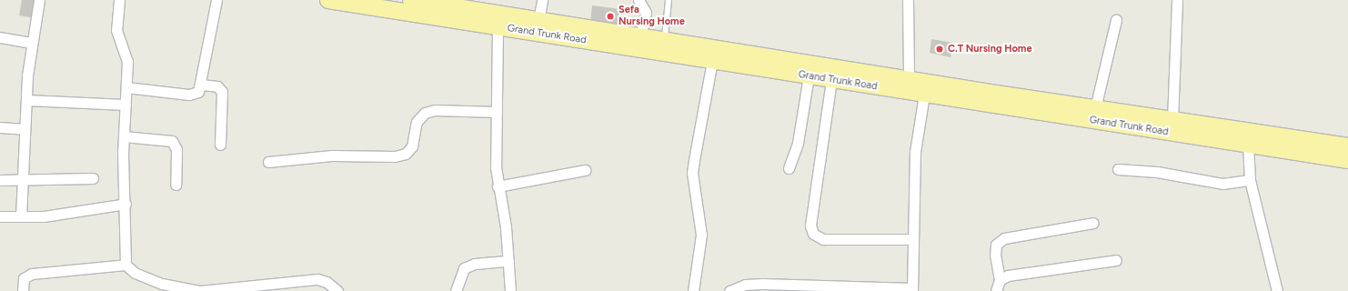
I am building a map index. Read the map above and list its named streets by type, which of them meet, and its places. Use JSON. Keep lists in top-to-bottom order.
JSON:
{
  "streets": {
    "main road": ["Grand Trunk Road"]
  },
  "places": ["Sefa Nursing Home", "C.T Nursing Home"]
}
